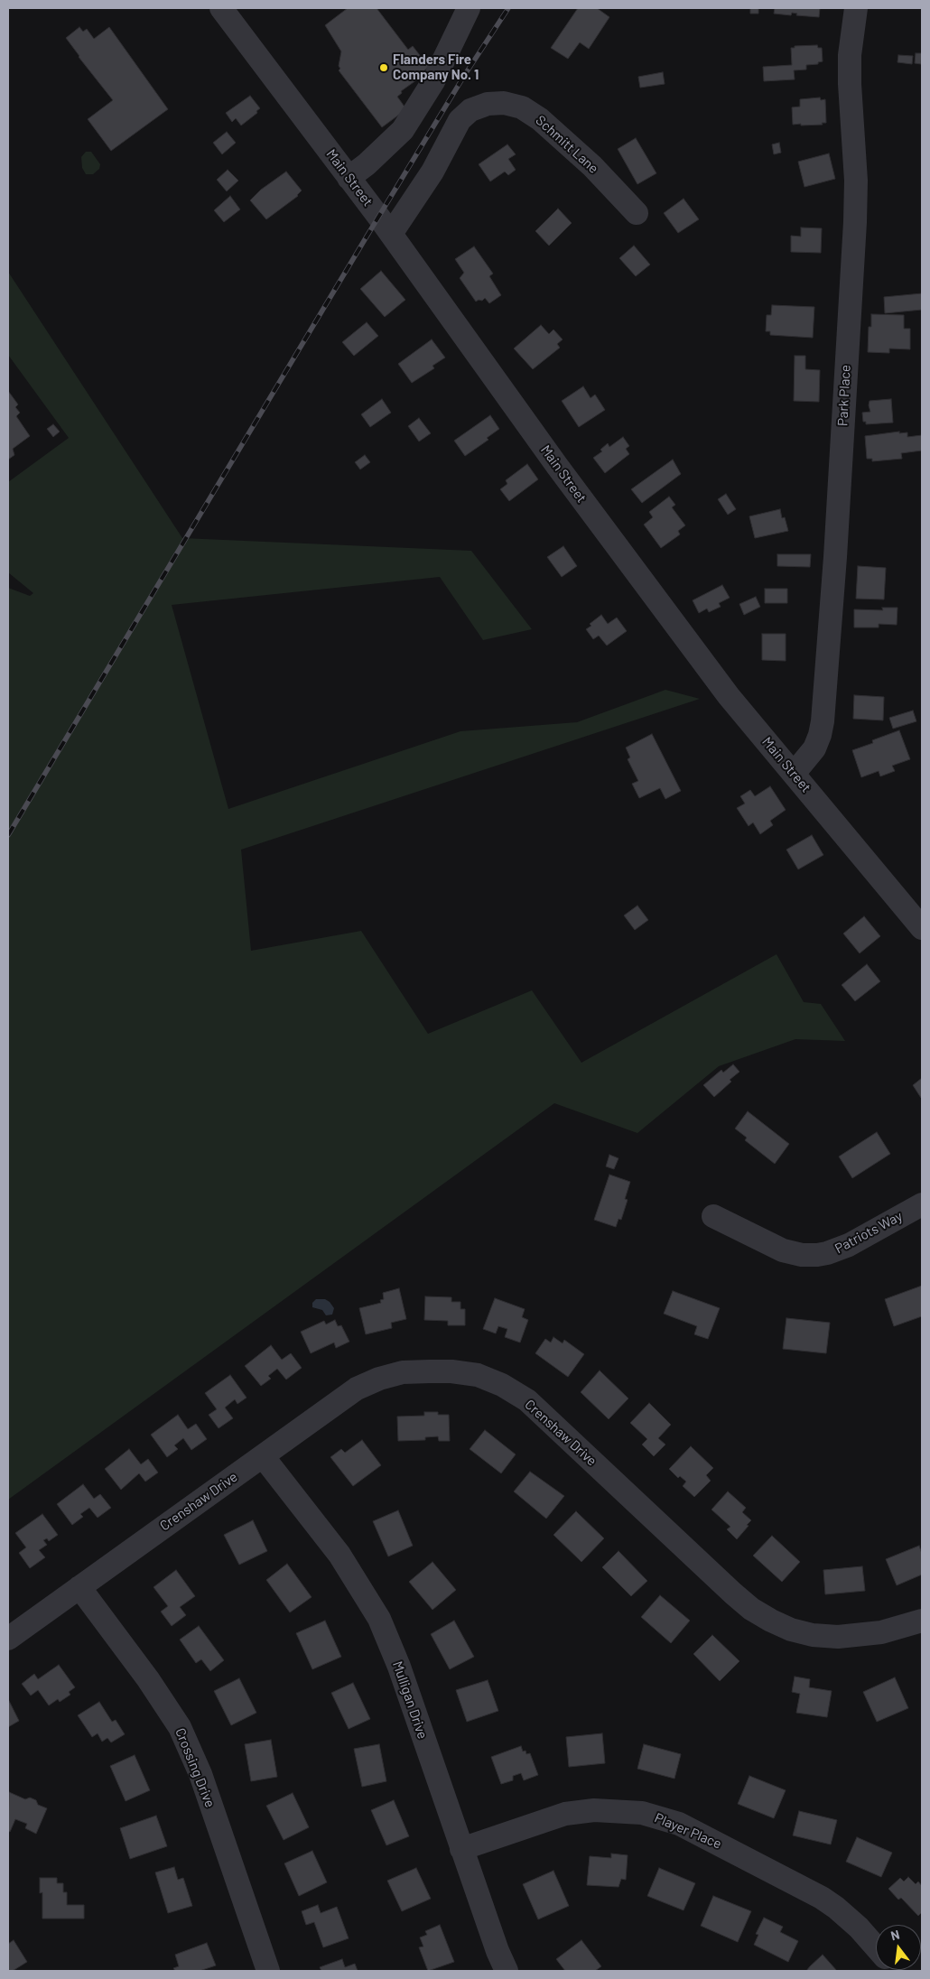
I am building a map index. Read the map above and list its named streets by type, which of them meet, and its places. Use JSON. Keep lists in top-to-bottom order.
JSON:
{
  "streets": {
    "street": [
      "Schmitt Lane",
      "Main Street",
      "Park Place",
      "Patriots Way",
      "Crenshaw Drive",
      "Mulligan Drive",
      "Crossing Drive",
      "Player Place"
    ]
  },
  "crossings": [
    ["Schmitt Lane", "Main Street"],
    ["Main Street", "Park Place"],
    ["Crenshaw Drive", "Mulligan Drive"],
    ["Crenshaw Drive", "Crossing Drive"],
    ["Mulligan Drive", "Player Place"]
  ],
  "places": ["Flanders Fire Company No. 1"],
  "north": "top"
}
